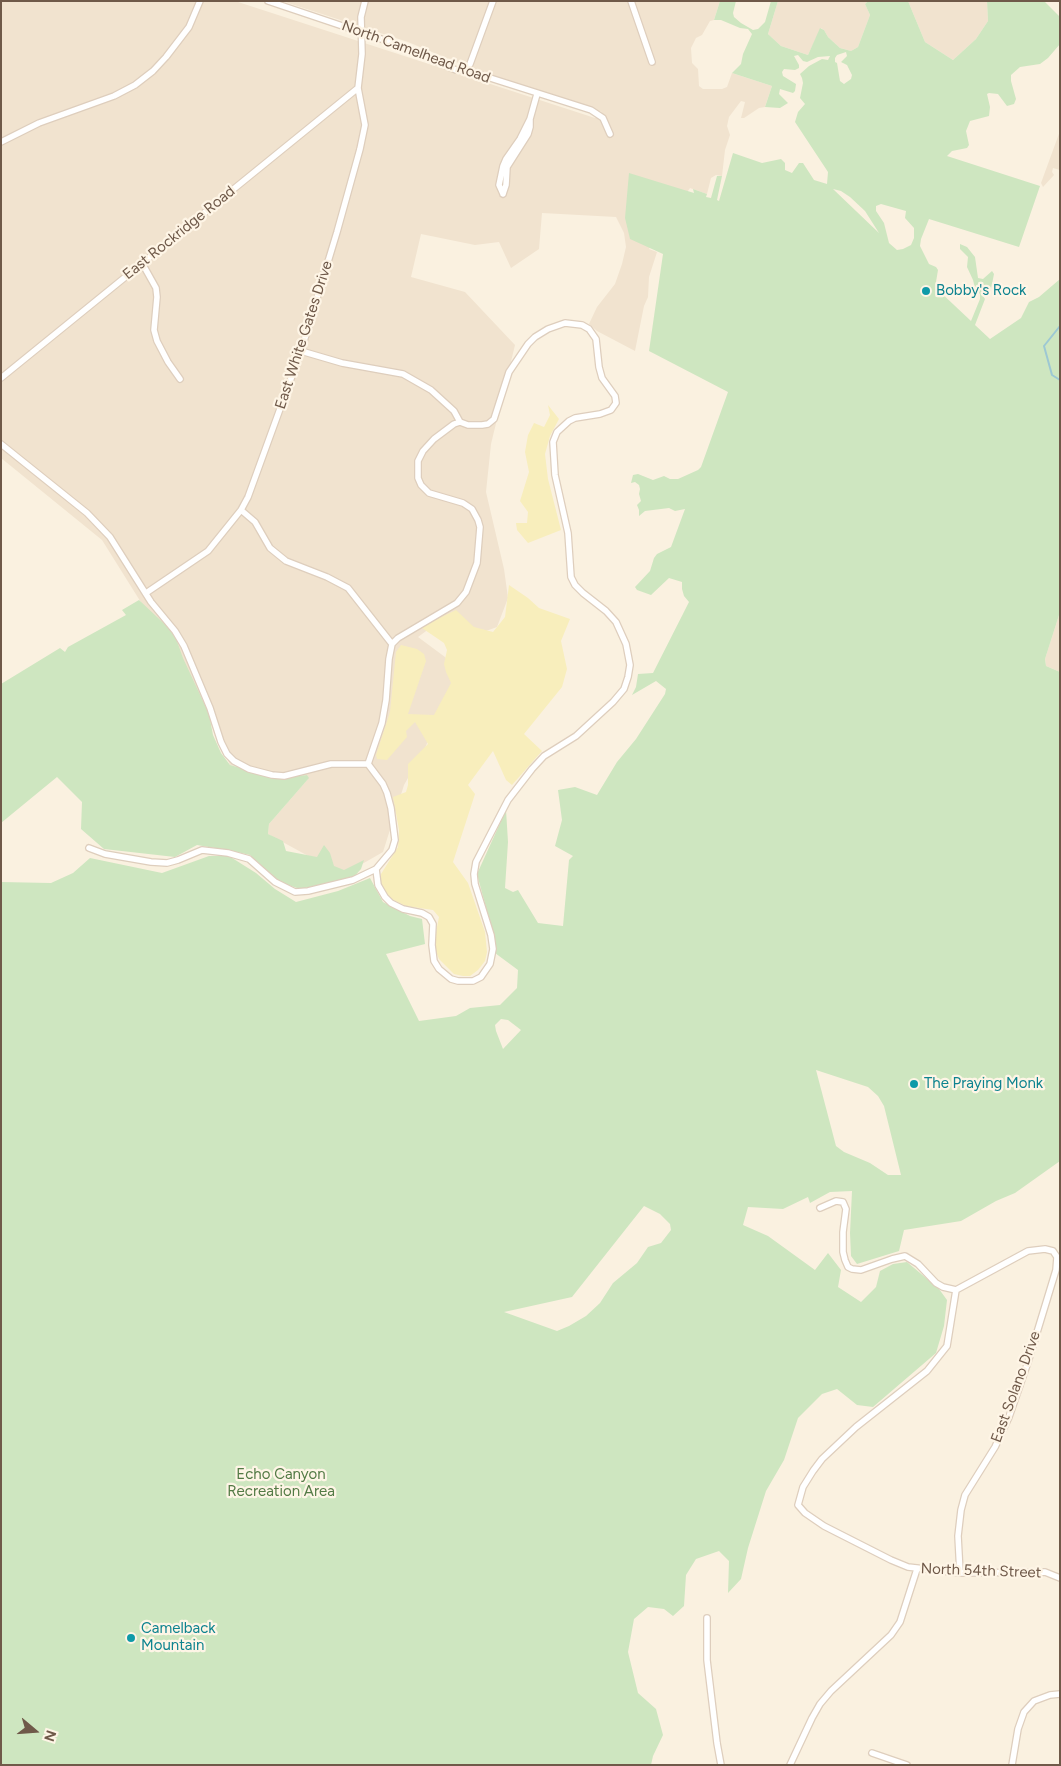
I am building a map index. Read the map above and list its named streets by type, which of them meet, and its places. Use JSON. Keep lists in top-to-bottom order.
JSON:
{
  "streets": {
    "street": [
      "North Camelhead Road",
      "East Rockridge Road",
      "East White Gates Drive",
      "East Solano Drive",
      "North 54th Street"
    ]
  },
  "crossings": [
    ["North Camelhead Road", "East White Gates Drive"],
    ["East Rockridge Road", "East White Gates Drive"],
    ["East Solano Drive", "North 54th Street"]
  ],
  "parks": ["Echo Canyon Recreation Area"],
  "places": ["Bobby's Rock", "The Praying Monk", "Camelback Mountain"],
  "north": "right"
}
